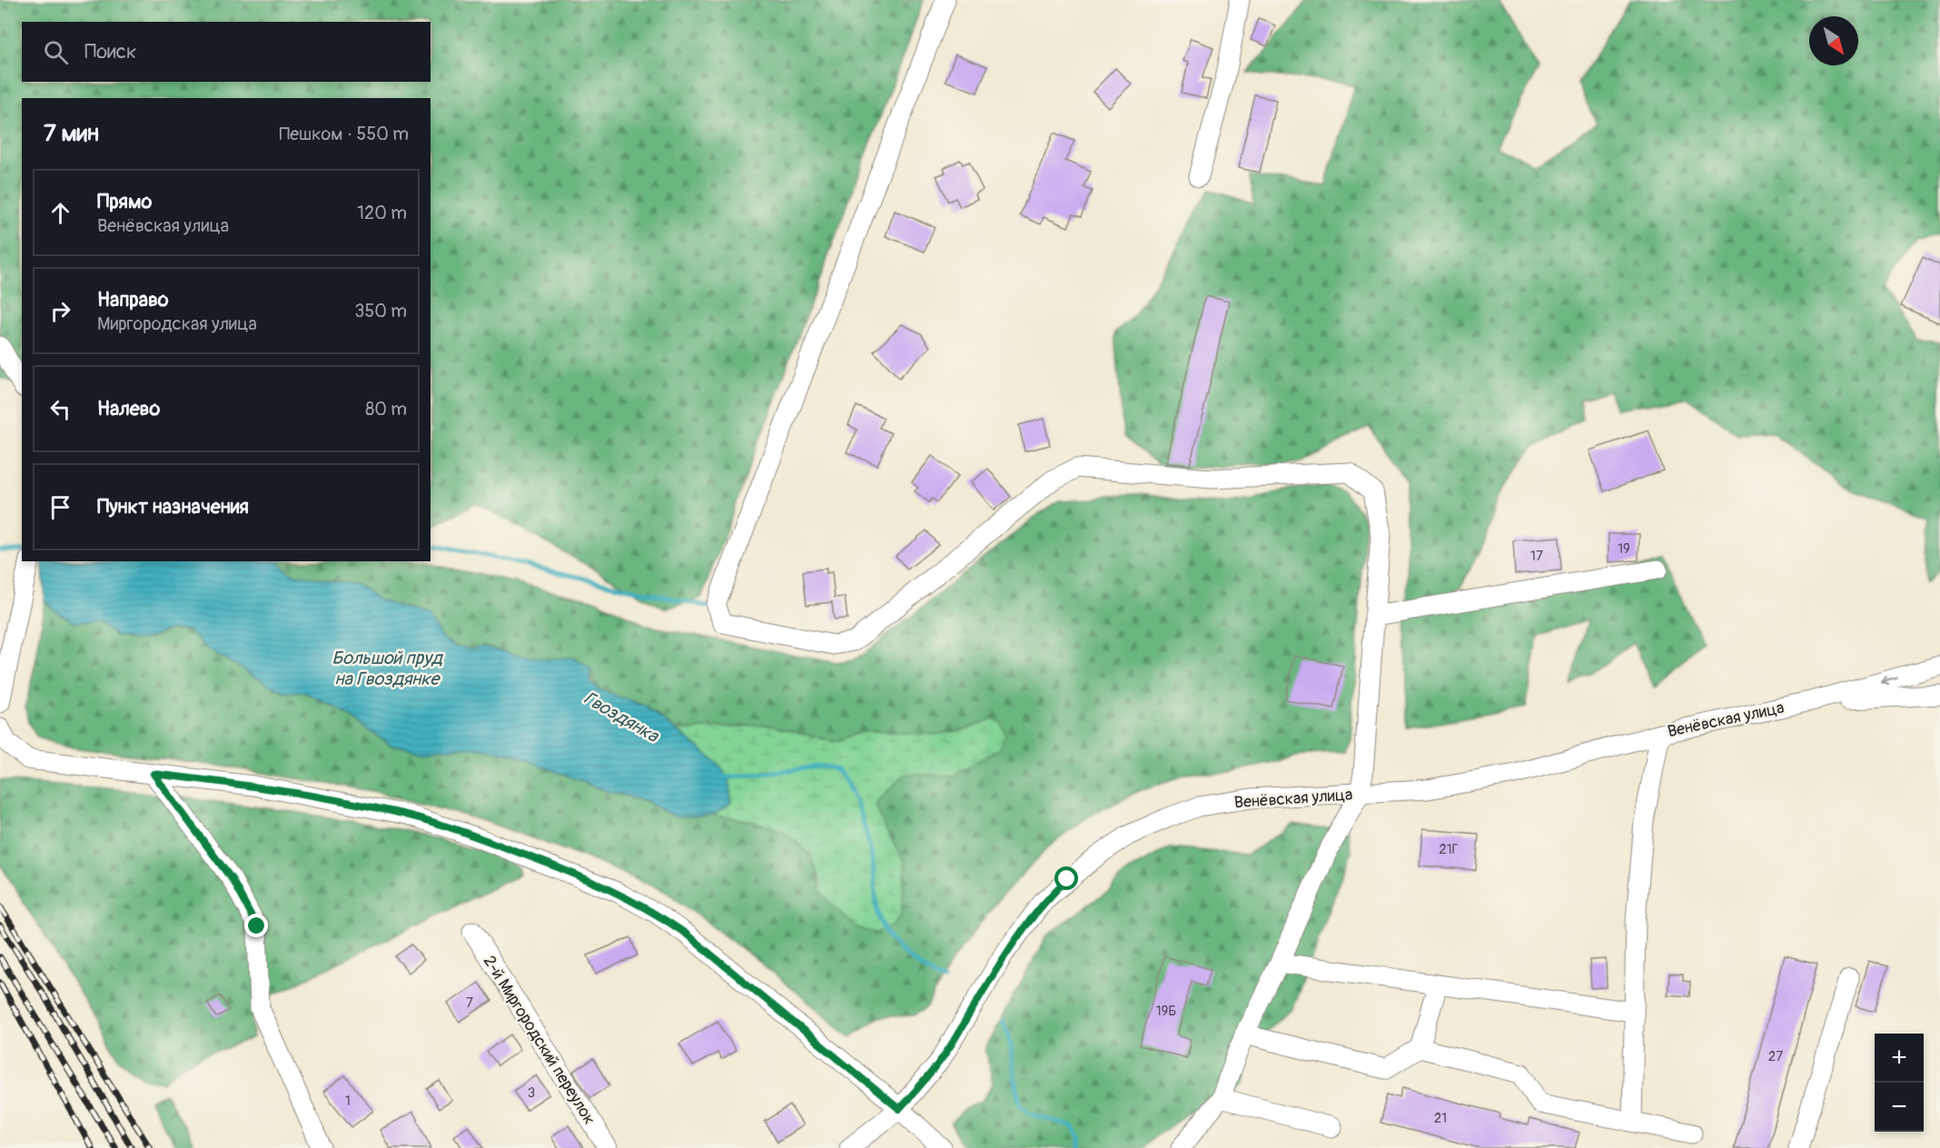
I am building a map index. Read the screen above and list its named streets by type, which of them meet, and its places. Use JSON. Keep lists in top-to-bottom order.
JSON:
{
  "streets": {
    "street": ["Венёвская улица", "2-й Миргородский переулок"]
  },
  "water": ["Большой пруд на Гвоздянке", "Гвоздянка"],
  "house_numbers": [
    "19",
    "17",
    "21Г",
    "7",
    "19Б",
    "27",
    "3",
    "1",
    "21"
  ],
  "north": "bottom right",
  "page": {
    "search": "Поиск",
    "heading": ["7 мин", "Пешком · 550 m"],
    "list": [
      ["Прямо", "Венёвская улица", "120 m"],
      ["Направо", "Миргородская улица", "350 m"],
      ["Налево", "80 m"],
      "Пункт назначения"
    ],
    "map_buttons": ["+", "−"]
  }
}
